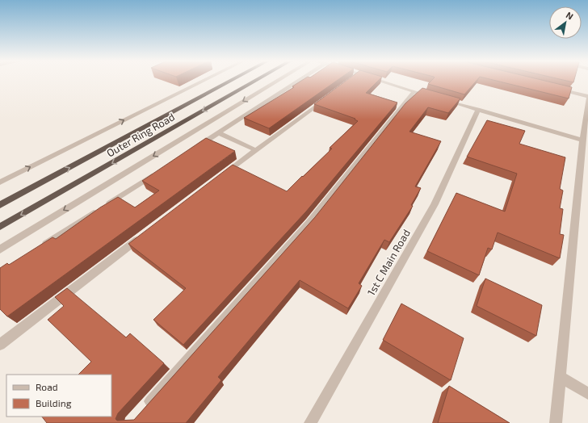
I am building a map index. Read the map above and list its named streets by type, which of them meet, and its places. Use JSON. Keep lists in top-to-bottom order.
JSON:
{
  "streets": {
    "highway": ["Outer Ring Road"],
    "street": ["1st C Main Road"]
  },
  "legend": ["Road", "Building"],
  "north": "top right"
}
